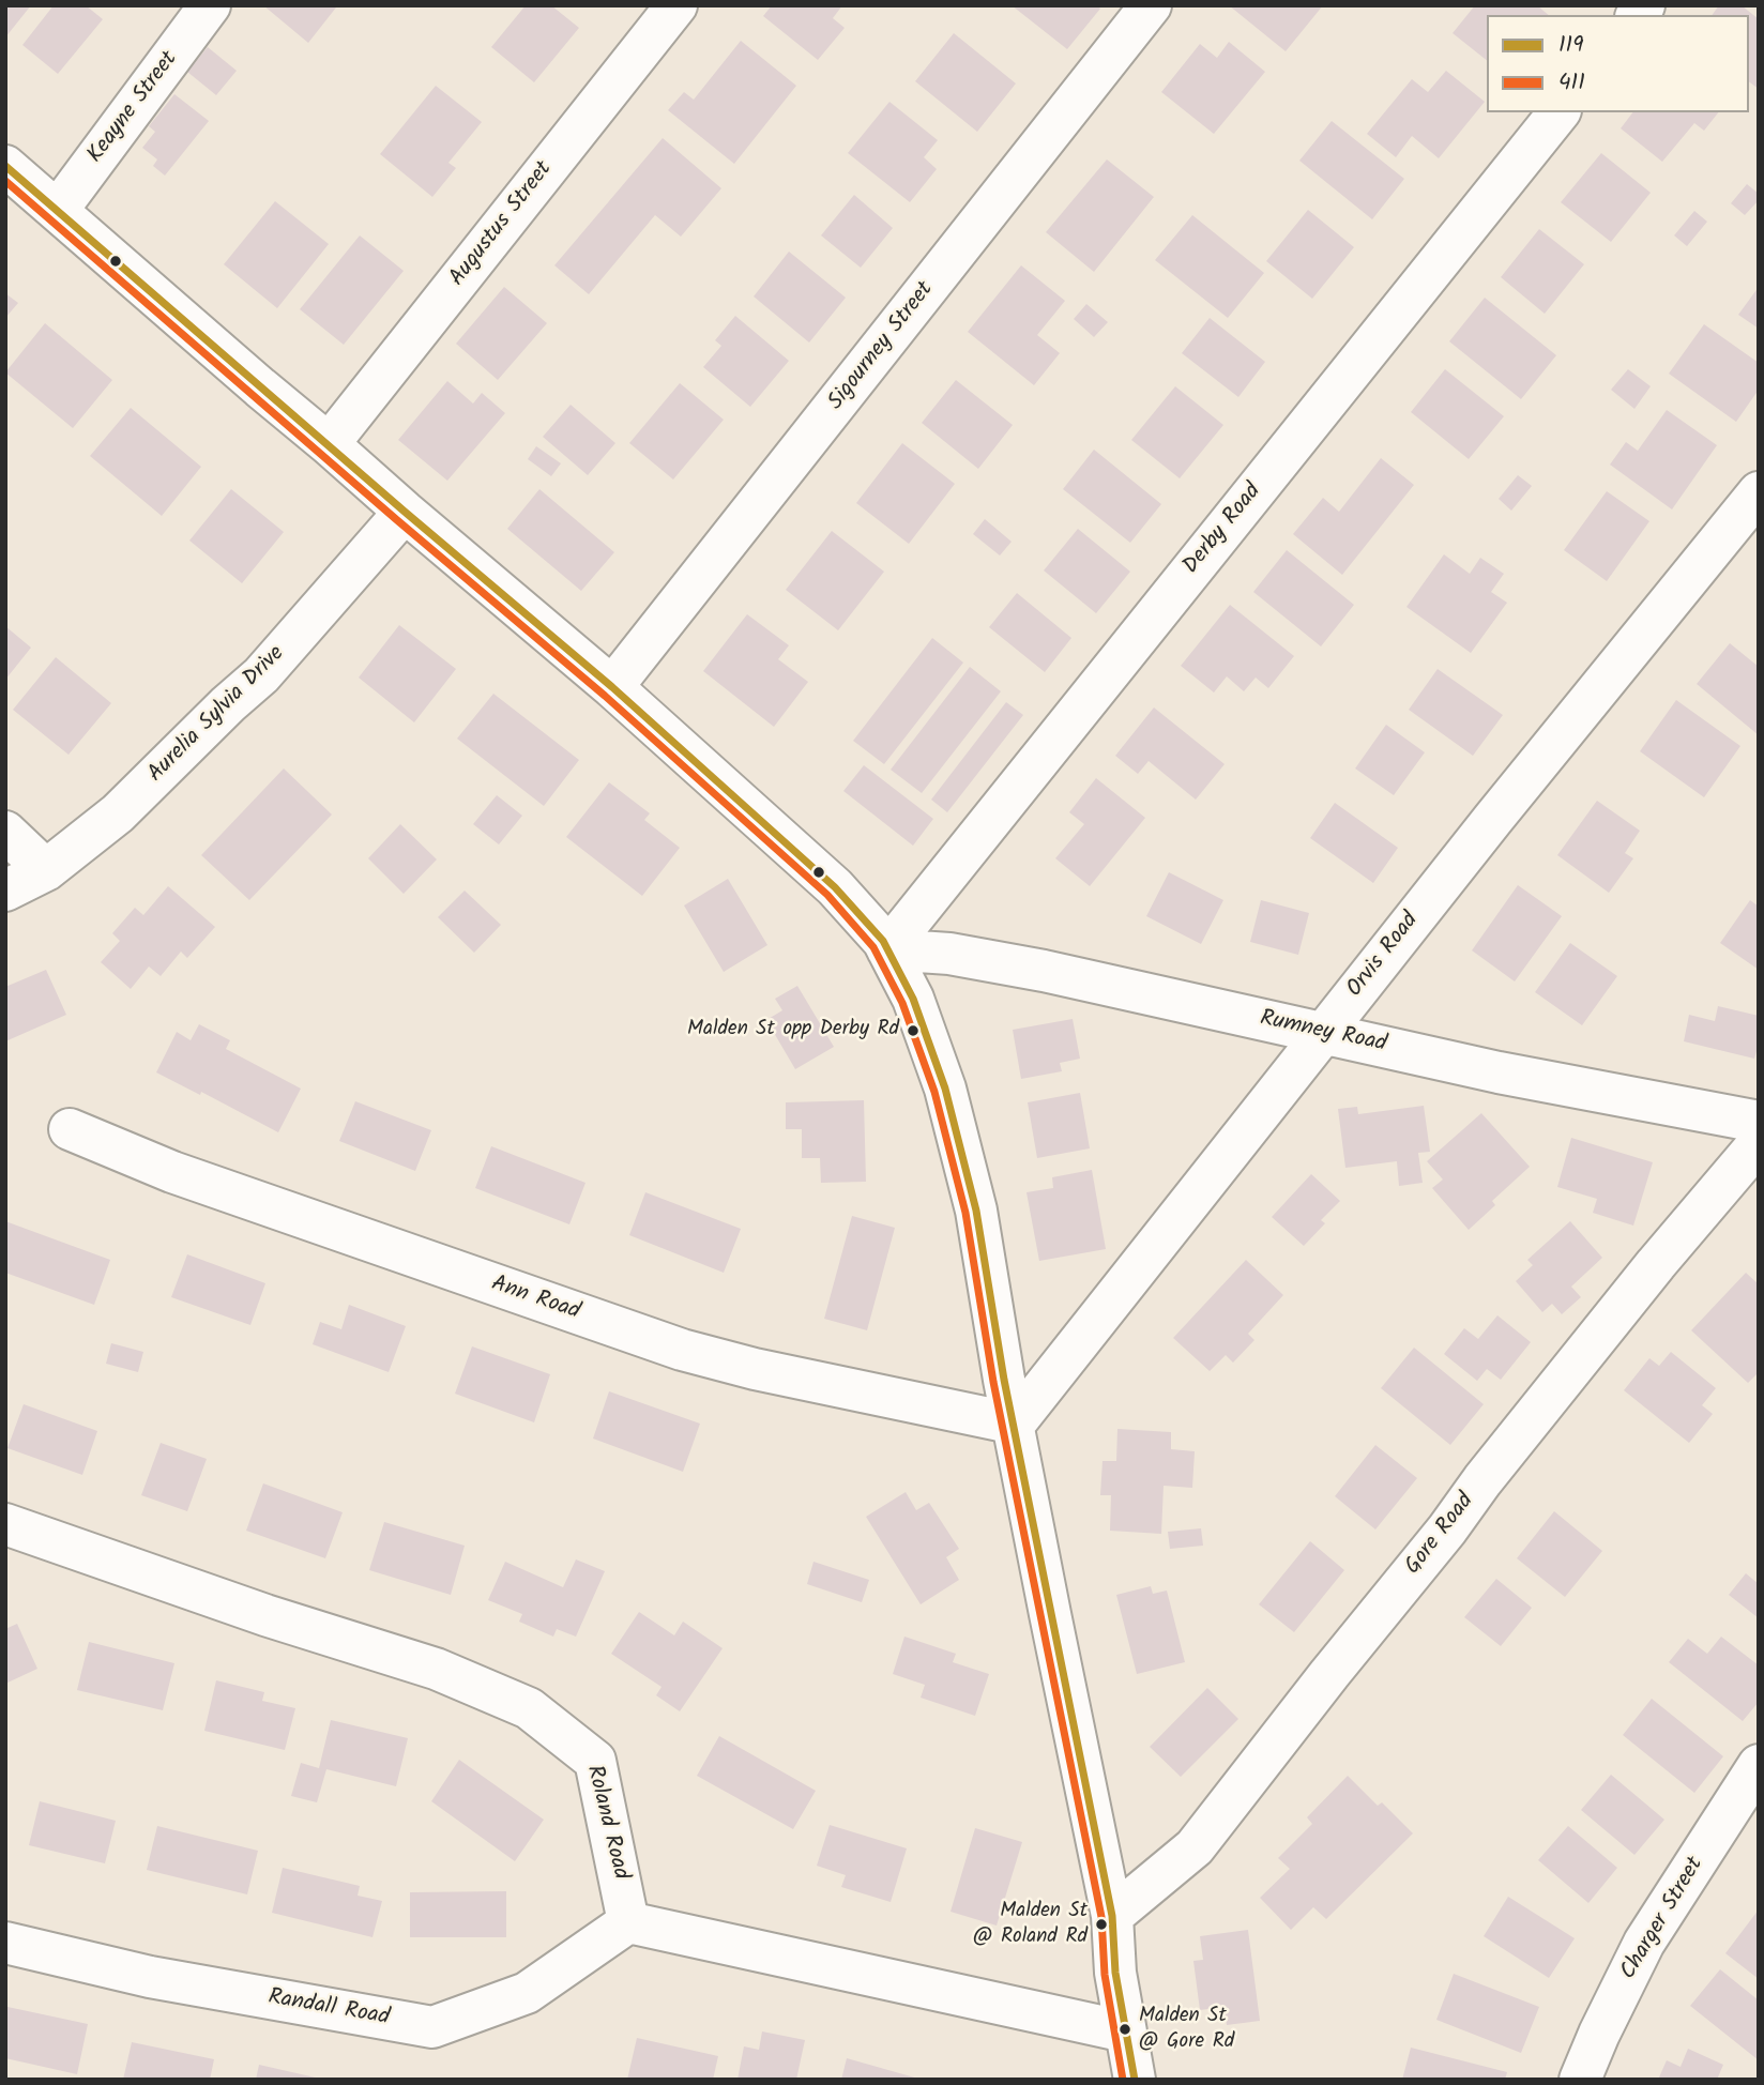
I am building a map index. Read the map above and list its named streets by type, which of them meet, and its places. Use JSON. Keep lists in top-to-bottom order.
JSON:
{
  "streets": {
    "street": [
      "Keayne Street",
      "Augustus Street",
      "Sigourney Street",
      "Derby Road",
      "Aurelia Sylvia Drive",
      "Orvis Road",
      "Rumney Road",
      "Ann Road",
      "Gore Road",
      "Roland Road",
      "Charger Street",
      "Randall Road"
    ]
  },
  "crossings": [
    ["Derby Road", "Rumney Road"],
    ["Orvis Road", "Rumney Road"],
    ["Orvis Road", "Ann Road"],
    ["Roland Road", "Randall Road"]
  ],
  "places": ["Malden St opp Derby Rd", "Malden St @ Roland Rd", "Malden St @ Gore Rd"],
  "lines": ["transit line 119", "transit line 411"],
  "legend": ["119", "411"]
}
